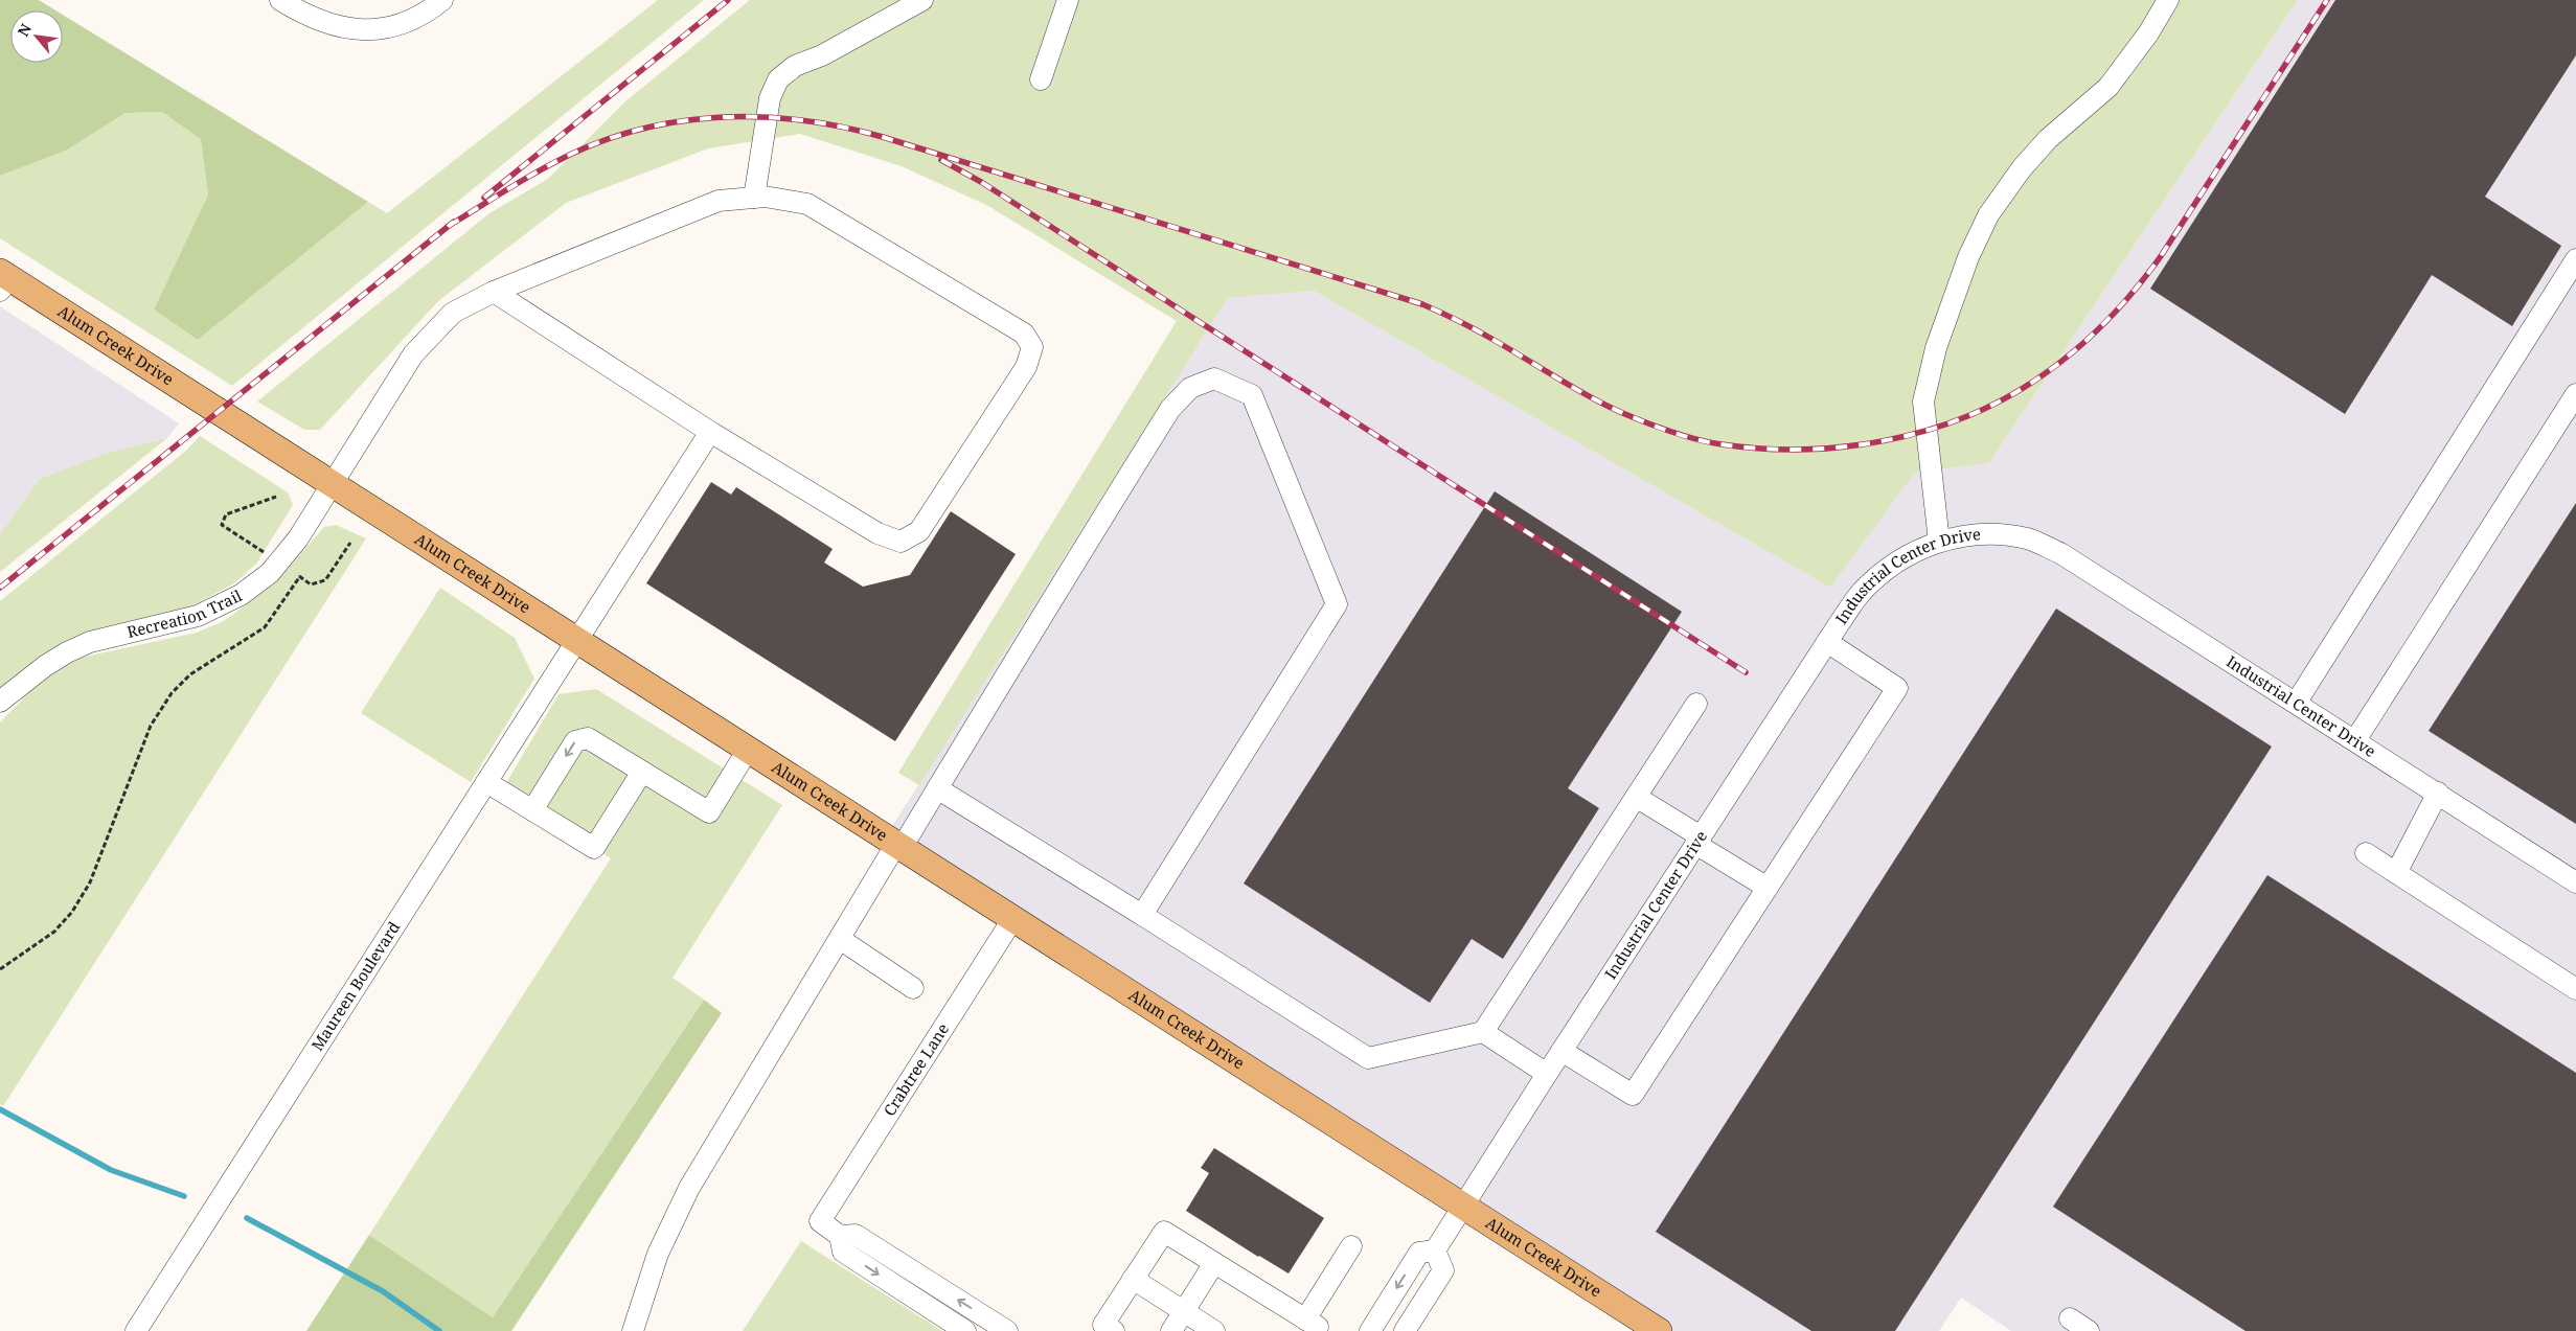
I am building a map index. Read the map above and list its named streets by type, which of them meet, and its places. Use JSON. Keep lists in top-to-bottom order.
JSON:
{
  "streets": {
    "main road": ["Alum Creek Drive"],
    "street": [
      "Industrial Center Drive",
      "Recreation Trail",
      "Maureen Boulevard",
      "Crabtree Lane"
    ]
  },
  "crossings": [
    ["Alum Creek Drive", "Industrial Center Drive"],
    ["Alum Creek Drive", "Recreation Trail"],
    ["Alum Creek Drive", "Maureen Boulevard"],
    ["Alum Creek Drive", "Crabtree Lane"],
    ["Recreation Trail", "Maureen Boulevard"]
  ],
  "north": "top left"
}
